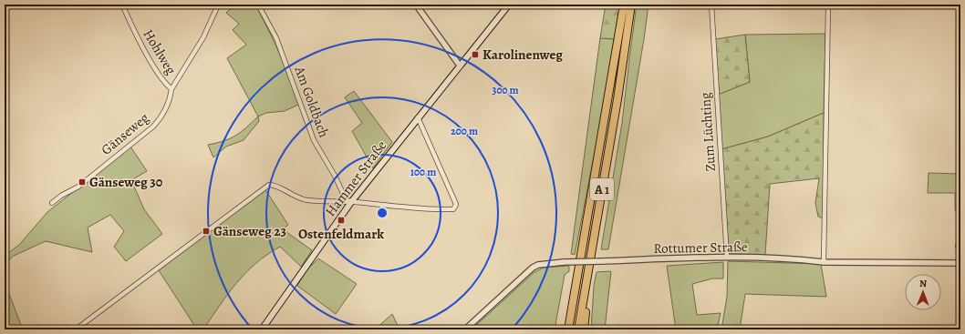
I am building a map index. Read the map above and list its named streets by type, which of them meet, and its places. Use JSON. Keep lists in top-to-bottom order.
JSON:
{
  "streets": {
    "highway": ["A 1"],
    "main road": ["Hammer Straße"],
    "street": [
      "Hohlweg",
      "Am Goldbach",
      "Zum Lüchting",
      "Gänseweg",
      "Rottumer Straße"
    ]
  },
  "crossings": [
    ["Hohlweg", "Gänseweg"],
    ["Am Goldbach", "Hammer Straße"],
    ["Zum Lüchting", "Rottumer Straße"]
  ],
  "places": {
    "transit": [
      "Karolinenweg",
      "Gänseweg 30",
      "Ostenfeldmark",
      "Gänseweg 23"
    ]
  },
  "north": "top",
  "rings": ["300 m", "200 m", "100 m"]
}
